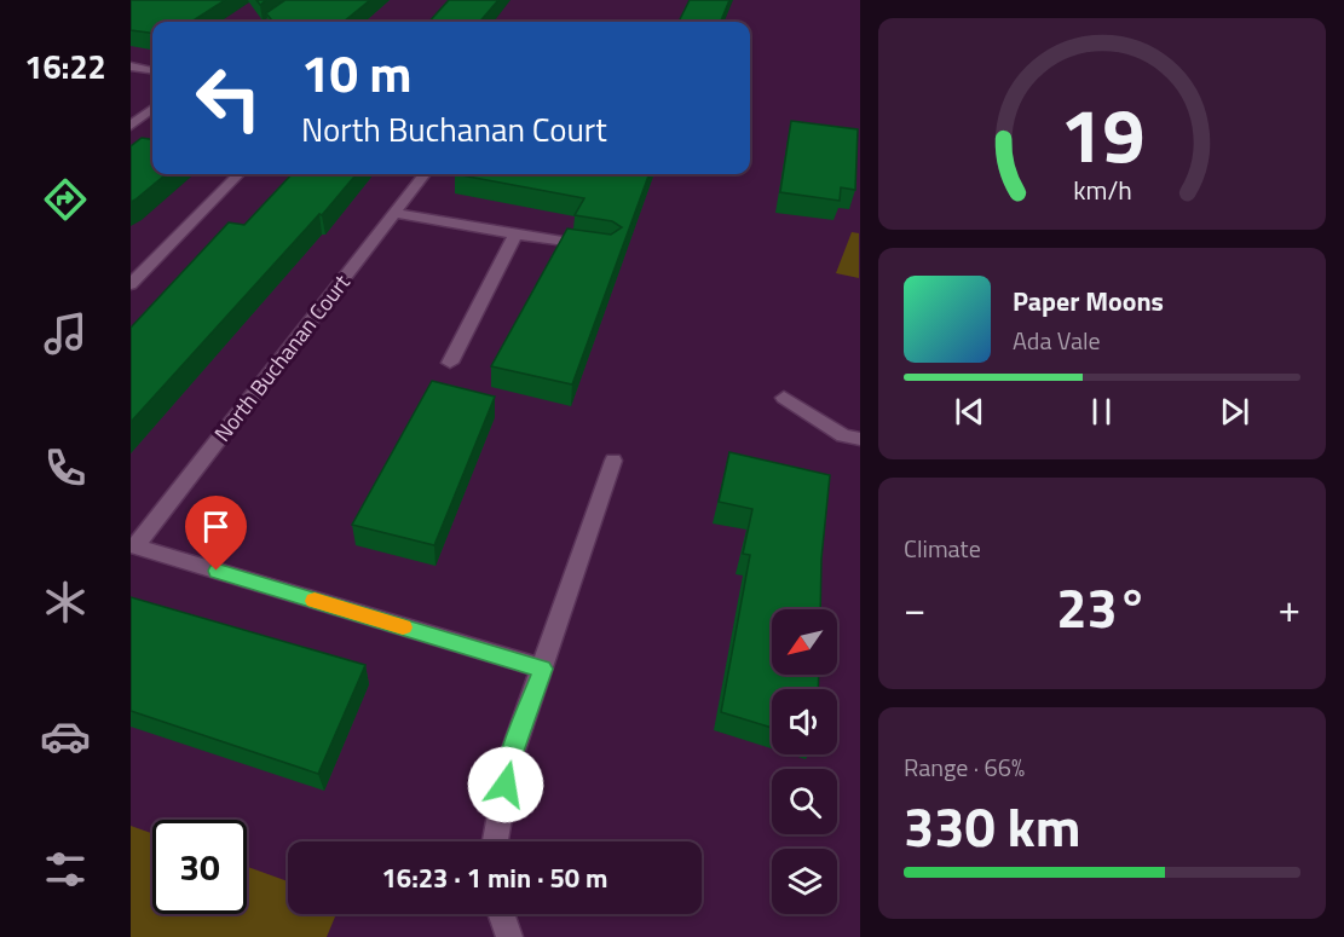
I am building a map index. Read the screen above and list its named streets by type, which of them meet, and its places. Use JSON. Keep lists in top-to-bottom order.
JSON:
{
  "streets": {
    "street": ["North Buchanan Court"]
  },
  "north": "bottom left",
  "page": {
    "tabs": "16:22",
    "turn": ["10 m", "North Buchanan Court"],
    "song": ["Paper Moons", "Ada Vale"],
    "tile": [
      "Climate",
      ["Range · 66%", "330 km"]
    ],
    "heat": ["−", "23°", "+"],
    "limit": "30",
    "trip": "16:23 · 1 min · 50 m",
    "gauge": ["19", "km/h"]
  }
}
